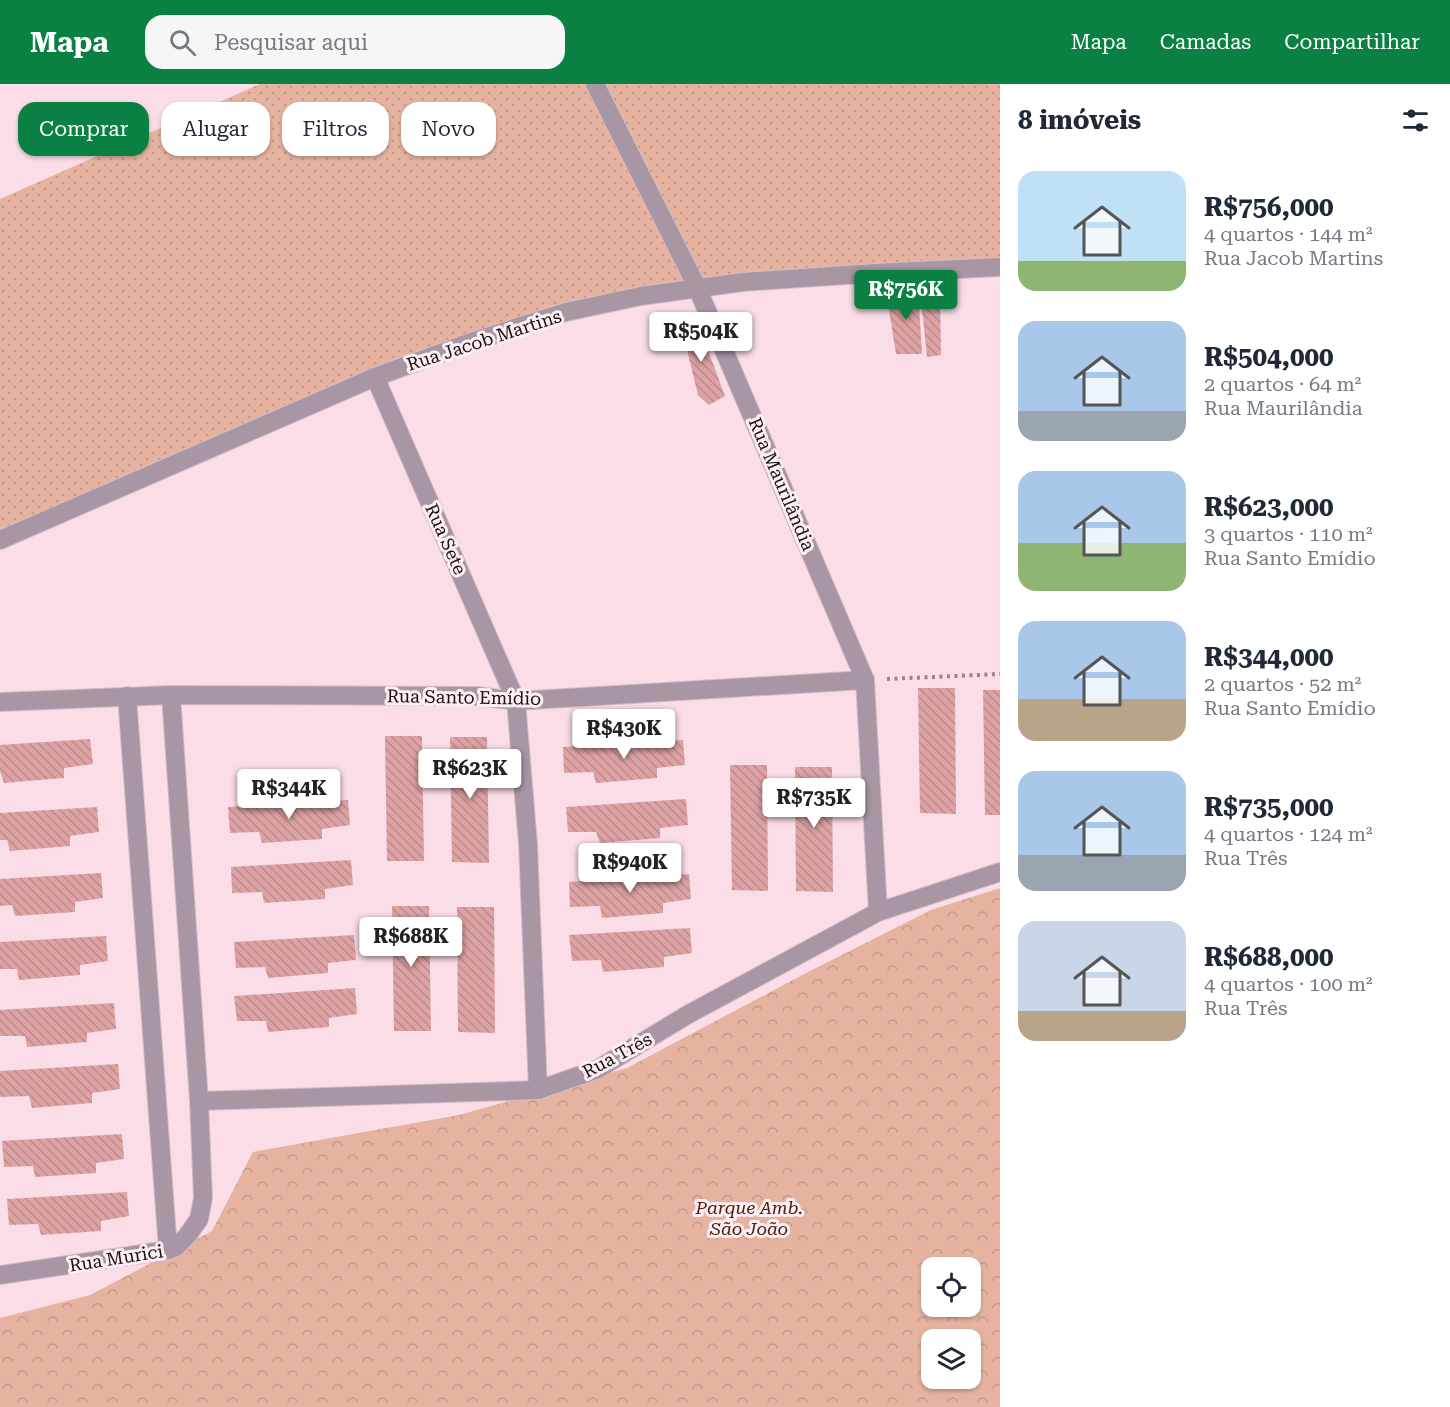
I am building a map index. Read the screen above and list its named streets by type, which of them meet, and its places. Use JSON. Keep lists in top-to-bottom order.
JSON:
{
  "streets": {
    "street": [
      "Rua Jacob Martins",
      "Rua Maurilândia",
      "Rua Sete",
      "Rua Santo Emídio",
      "Rua Três",
      "Rua Murici"
    ]
  },
  "crossings": [
    ["Rua Jacob Martins", "Rua Maurilândia"],
    ["Rua Jacob Martins", "Rua Sete"],
    ["Rua Maurilândia", "Rua Santo Emídio"],
    ["Rua Maurilândia", "Rua Três"],
    ["Rua Sete", "Rua Santo Emídio"],
    ["Rua Sete", "Rua Três"],
    ["Rua Três", "Rua Murici"]
  ],
  "parks": ["Parque Amb. São João"],
  "page": {
    "header": "Mapa",
    "search": "Pesquisar aqui",
    "nav": ["Mapa", "Camadas", "Compartilhar"],
    "heading": "8 imóveis",
    "chip": [
      "Comprar",
      "Alugar",
      "Filtros",
      "Novo"
    ],
    "list": [
      {
        "name": "R$756,000",
        "note": "4 quartos · 144 m² · Rua Jacob Martins"
      },
      {
        "name": "R$504,000",
        "note": "2 quartos · 64 m² · Rua Maurilândia"
      },
      {
        "name": "R$623,000",
        "note": "3 quartos · 110 m² · Rua Santo Emídio"
      },
      {
        "name": "R$344,000",
        "note": "2 quartos · 52 m² · Rua Santo Emídio"
      },
      {
        "name": "R$735,000",
        "note": "4 quartos · 124 m² · Rua Três"
      },
      {
        "name": "R$688,000",
        "note": "4 quartos · 100 m² · Rua Três"
      }
    ],
    "price": [
      "R$756K",
      "R$504K",
      "R$430K",
      "R$623K",
      "R$344K",
      "R$735K",
      "R$940K",
      "R$688K"
    ]
  }
}
